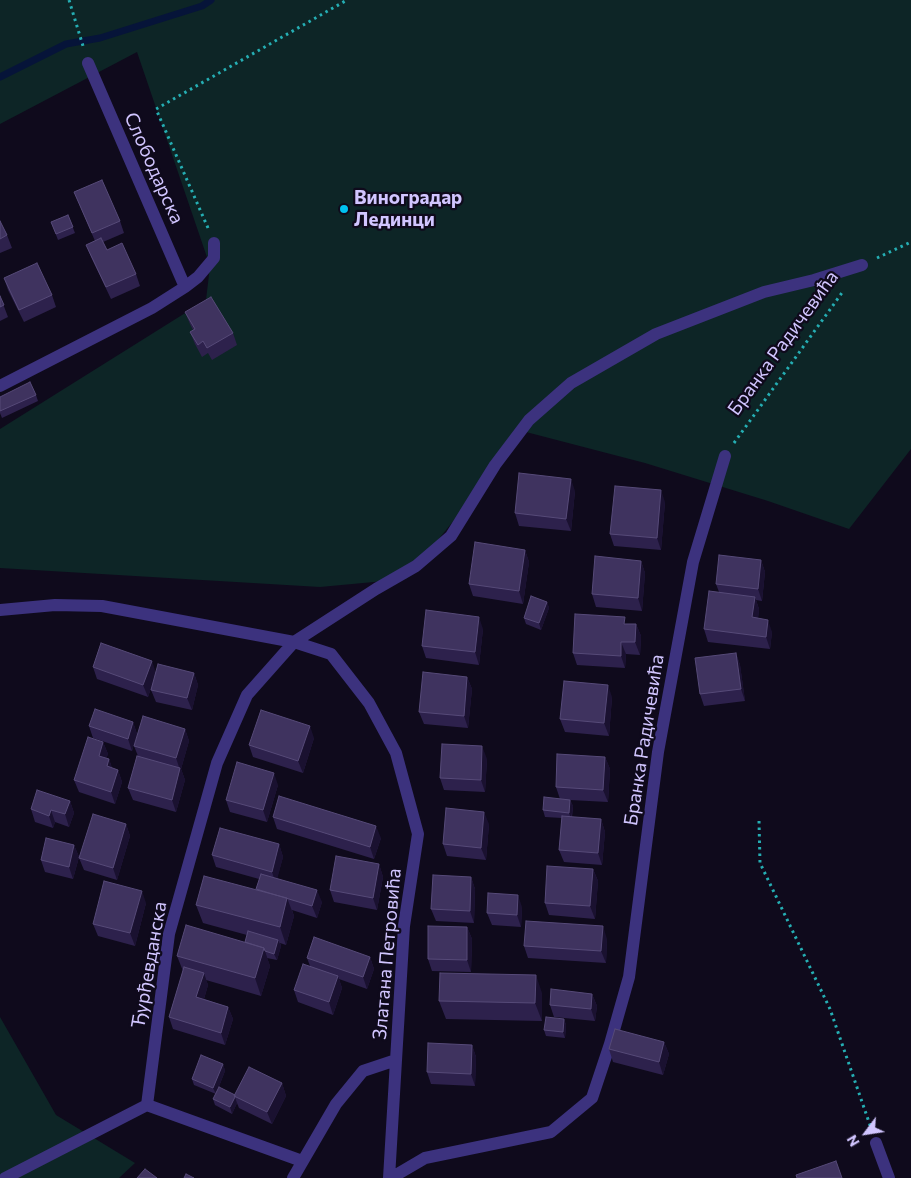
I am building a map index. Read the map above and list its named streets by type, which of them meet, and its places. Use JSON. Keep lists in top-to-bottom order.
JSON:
{
  "streets": {
    "street": [
      "Слободарска",
      "Бранка Радичевића",
      "Златана Петровића",
      "Ђурђевданска"
    ]
  },
  "crossings": [
    ["Бранка Радичевића", "Златана Петровића"],
    ["Златана Петровића", "Ђурђевданска"]
  ],
  "places": ["Виноградар Лединци"],
  "north": "bottom left"
}
